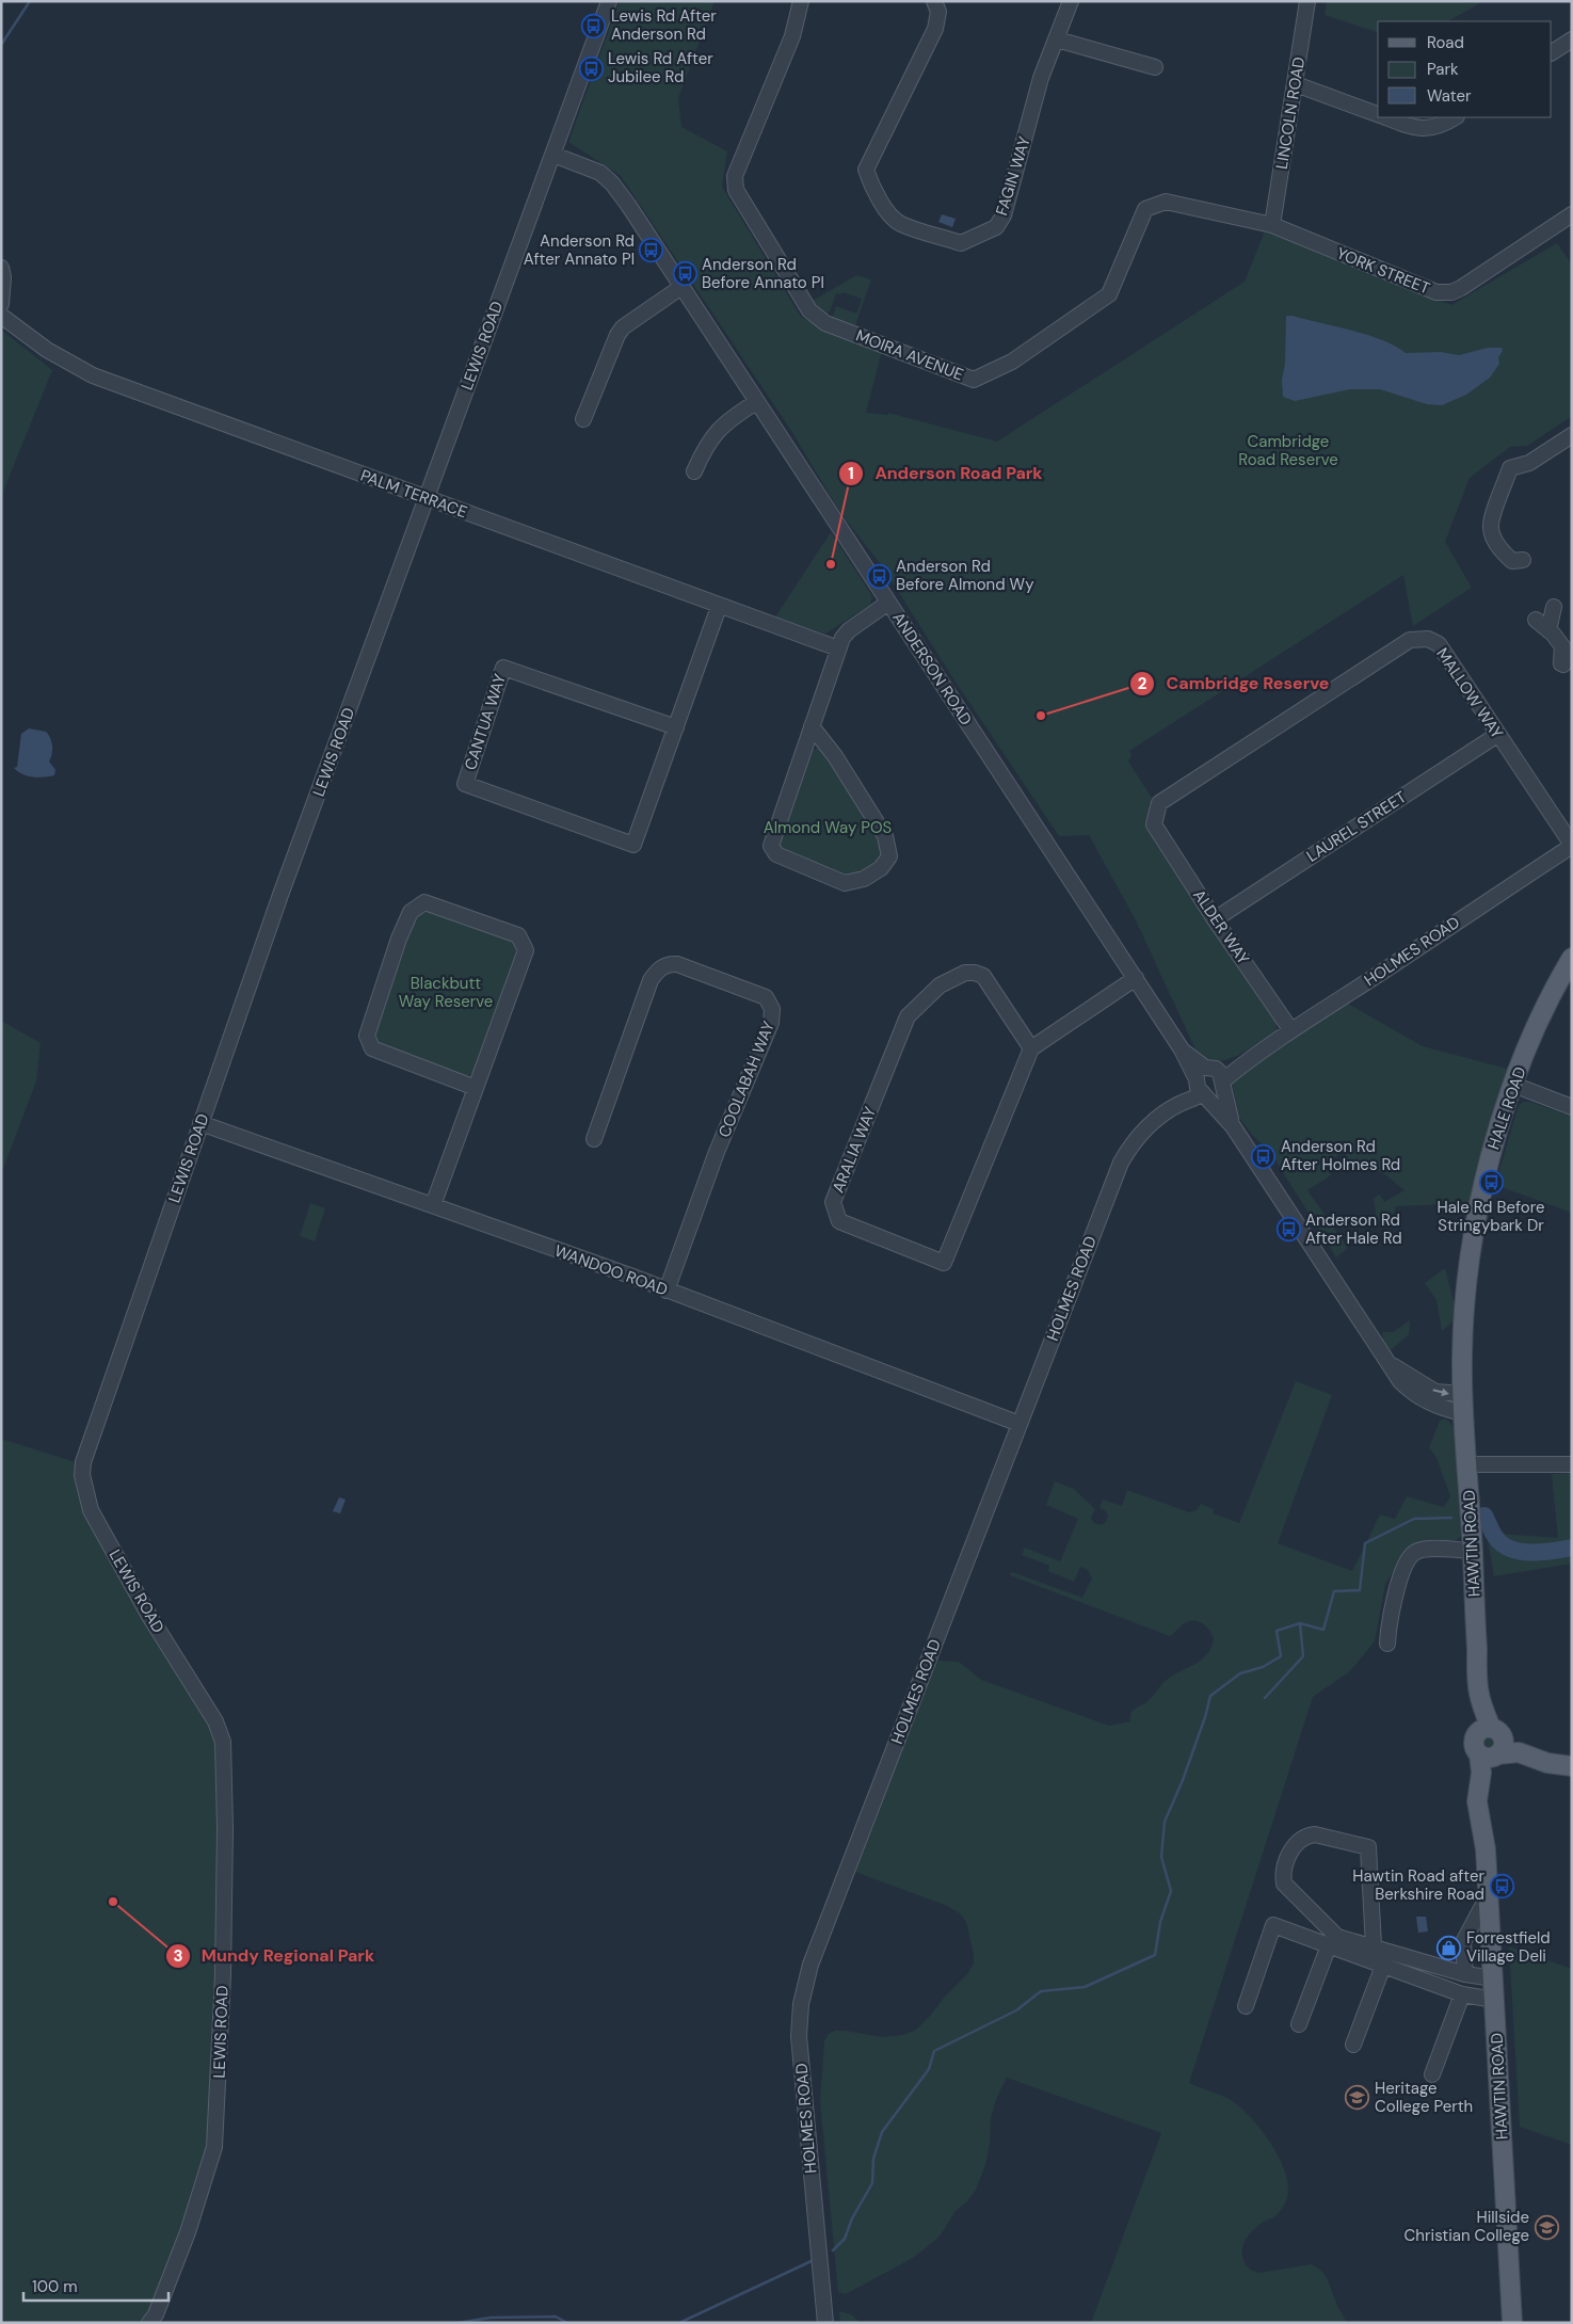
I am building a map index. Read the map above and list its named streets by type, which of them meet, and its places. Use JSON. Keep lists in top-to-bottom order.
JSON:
{
  "streets": {
    "main road": ["HALE ROAD", "HAWTIN ROAD"],
    "street": [
      "LINCOLN ROAD",
      "FAGIN WAY",
      "YORK STREET",
      "LEWIS ROAD",
      "MOIRA AVENUE",
      "PALM TERRACE",
      "ANDERSON ROAD",
      "MALLOW WAY",
      "CANTUA WAY",
      "LAUREL STREET",
      "ALDER WAY",
      "HOLMES ROAD",
      "COOLABAH WAY",
      "ARALIA WAY",
      "WANDOO ROAD"
    ]
  },
  "crossings": [
    ["LINCOLN ROAD", "YORK STREET"],
    ["LINCOLN ROAD", "MOIRA AVENUE"],
    ["YORK STREET", "MOIRA AVENUE"],
    ["LEWIS ROAD", "PALM TERRACE"],
    ["LEWIS ROAD", "ANDERSON ROAD"],
    ["LEWIS ROAD", "WANDOO ROAD"],
    ["PALM TERRACE", "CANTUA WAY"],
    ["ANDERSON ROAD", "HOLMES ROAD"],
    ["ANDERSON ROAD", "HALE ROAD"],
    ["ANDERSON ROAD", "HAWTIN ROAD"],
    ["MALLOW WAY", "LAUREL STREET"],
    ["MALLOW WAY", "ALDER WAY"],
    ["MALLOW WAY", "HOLMES ROAD"],
    ["LAUREL STREET", "ALDER WAY"],
    ["ALDER WAY", "HOLMES ROAD"],
    ["HOLMES ROAD", "WANDOO ROAD"],
    ["COOLABAH WAY", "WANDOO ROAD"],
    ["HALE ROAD", "HAWTIN ROAD"]
  ],
  "parks": ["Cambridge Road Reserve", "Almond Way POS", "Blackbutt Way Reserve"],
  "places": {
    "bus stop": [
      "Lewis Rd After Anderson Rd",
      "Lewis Rd After Jubilee Rd",
      "Anderson Rd After Annato Pl",
      "Anderson Rd Before Annato Pl",
      "Anderson Rd Before Almond Wy",
      "Anderson Rd After Holmes Rd",
      "Hale Rd Before Stringybark Dr",
      "Anderson Rd After Hale Rd",
      "Hawtin Road after Berkshire Road"
    ],
    "other": ["Anderson Road Park", "Cambridge Reserve", "Mundy Regional Park"],
    "shop": ["Forrestfield Village Deli"],
    "school or university": ["Heritage College Perth", "Hillside Christian College"]
  },
  "legend": ["Road", "Park", "Water"],
  "scale_bar": "100 m"
}
